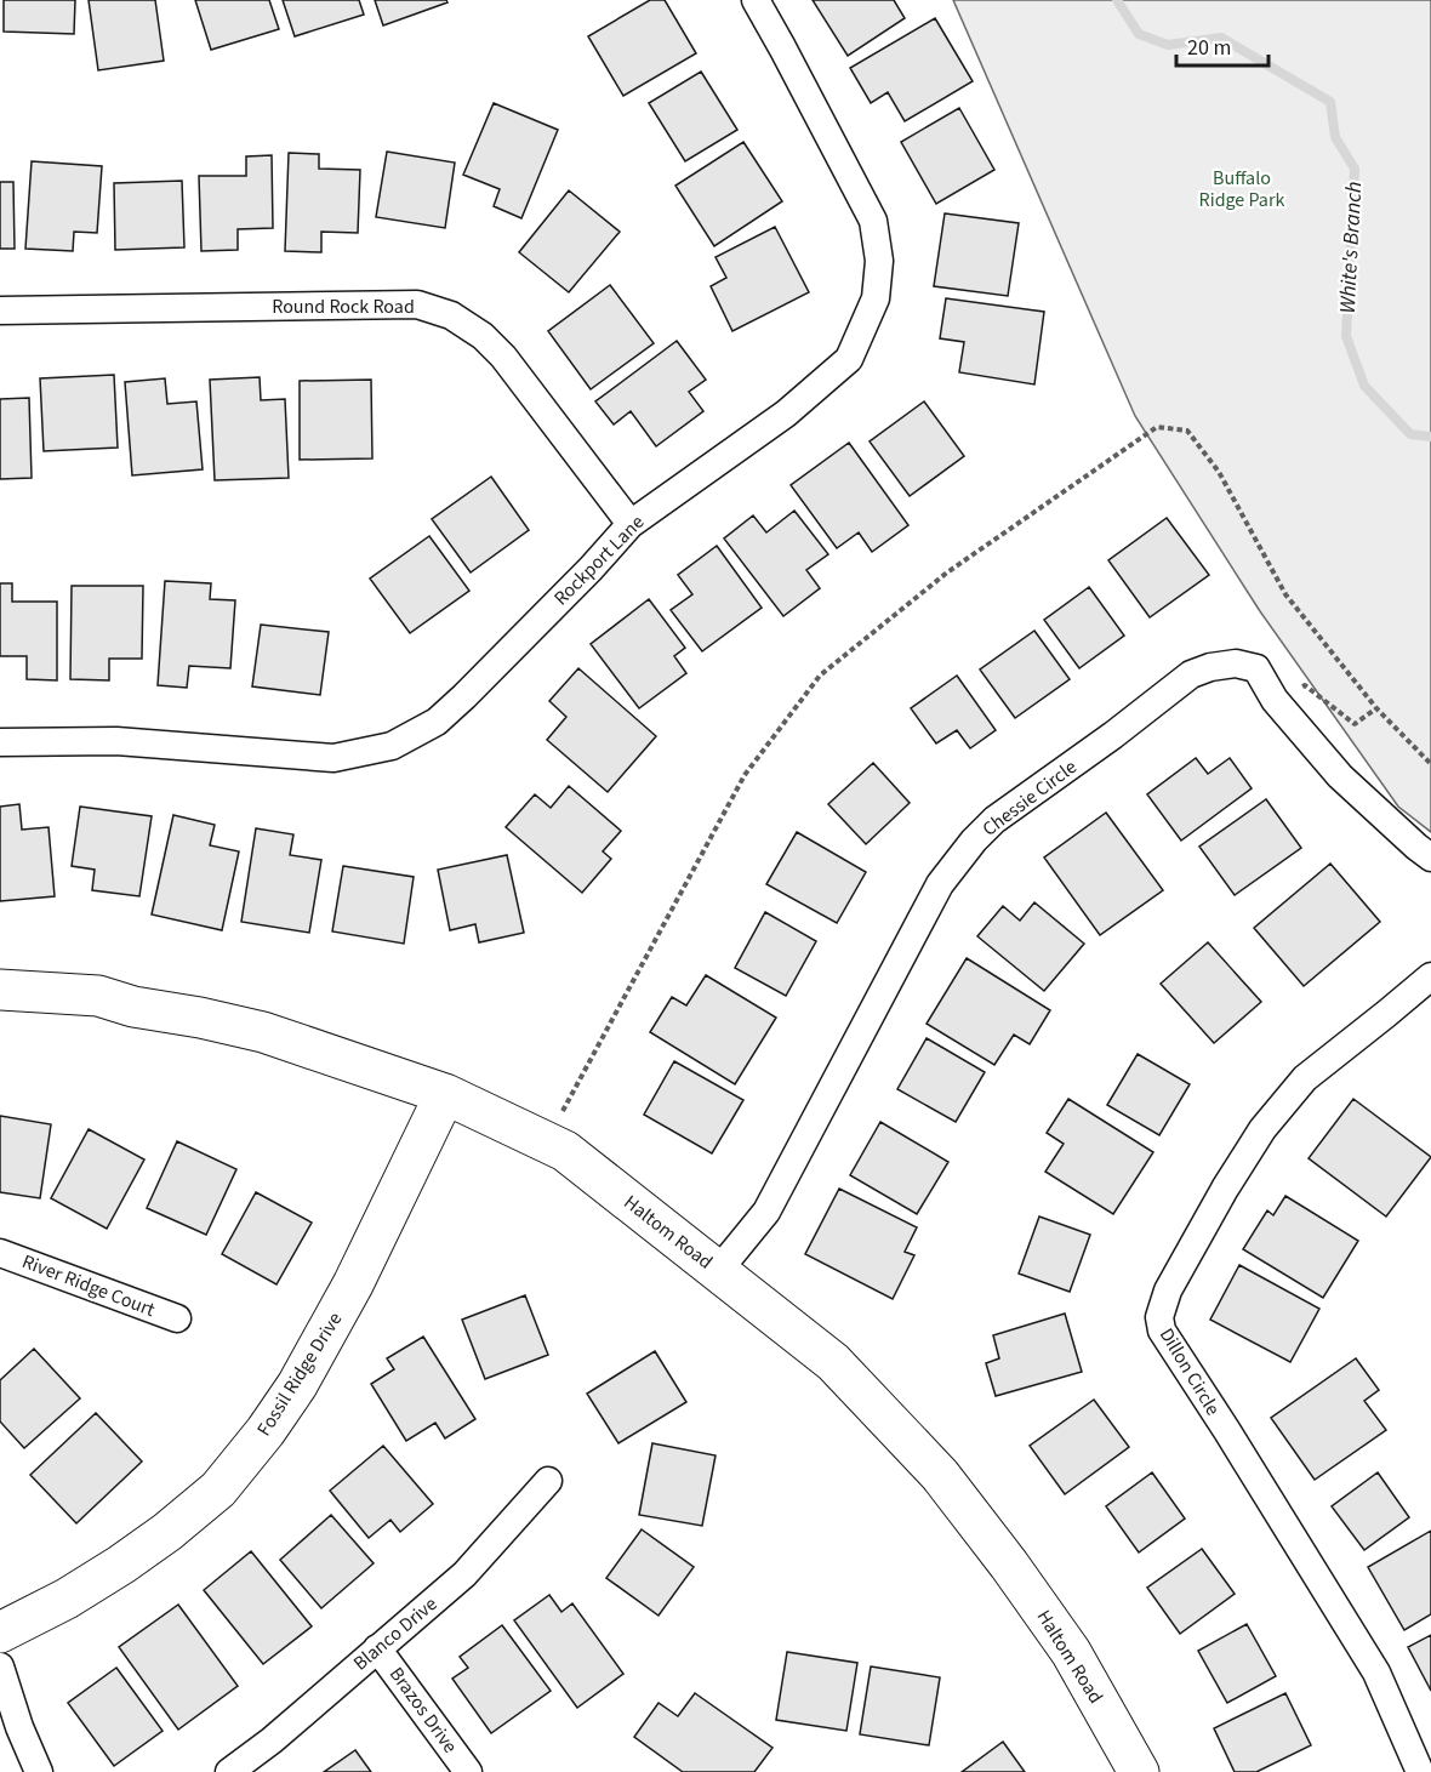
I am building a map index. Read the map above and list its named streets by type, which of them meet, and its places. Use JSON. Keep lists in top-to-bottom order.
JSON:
{
  "streets": {
    "main road": ["Haltom Road", "Fossil Ridge Drive"],
    "street": [
      "Round Rock Road",
      "Rockport Lane",
      "Chessie Circle",
      "River Ridge Court",
      "Dillon Circle",
      "Blanco Drive",
      "Brazos Drive"
    ]
  },
  "crossings": [
    ["Round Rock Road", "Rockport Lane"],
    ["Chessie Circle", "Haltom Road"],
    ["Haltom Road", "Fossil Ridge Drive"],
    ["Blanco Drive", "Brazos Drive"]
  ],
  "water": ["White's Branch"],
  "parks": ["Buffalo Ridge Park"],
  "scale_bar": "20 m"
}
